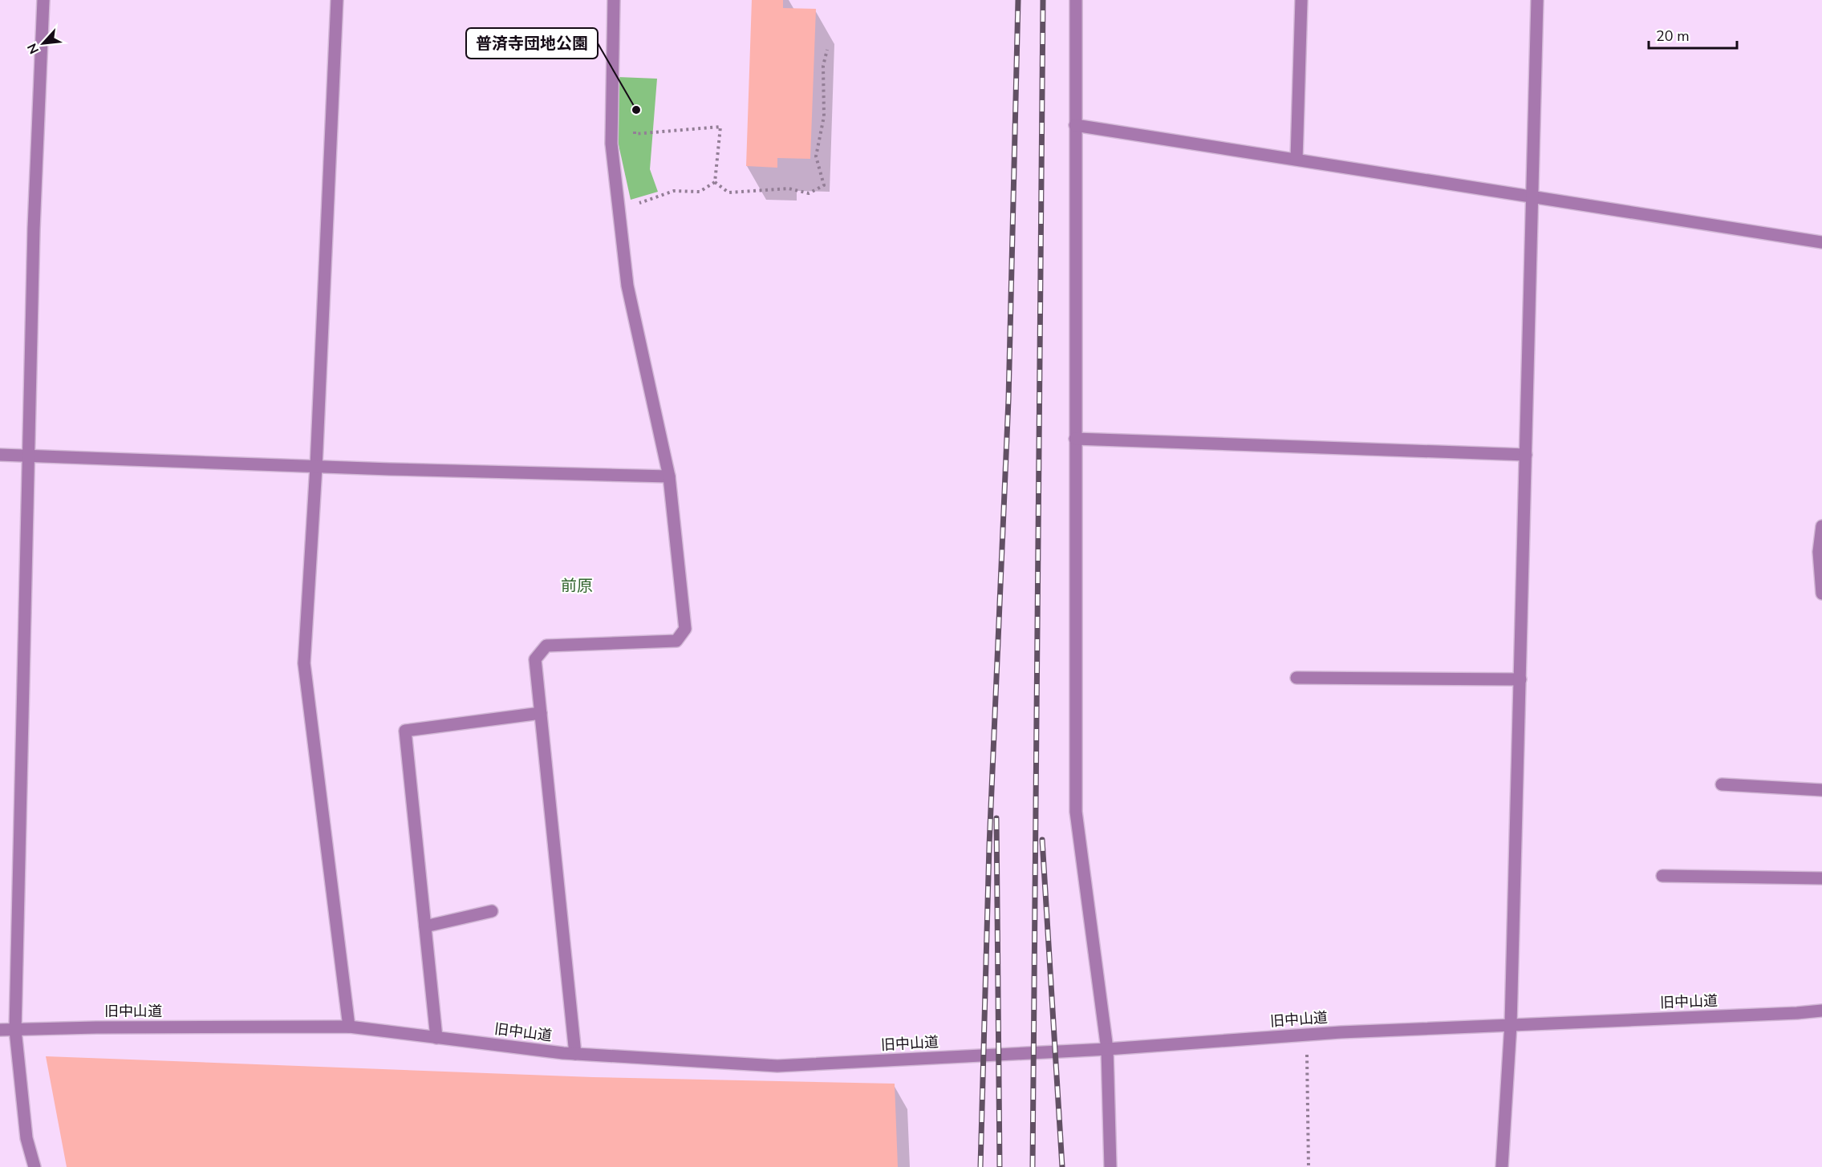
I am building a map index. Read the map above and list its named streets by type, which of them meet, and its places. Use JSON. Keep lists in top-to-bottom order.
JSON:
{
  "streets": {
    "street": ["旧中山道"]
  },
  "districts": ["前原"],
  "places": ["普済寺団地公園"],
  "scale_bar": "20 m",
  "north": "bottom left"
}
